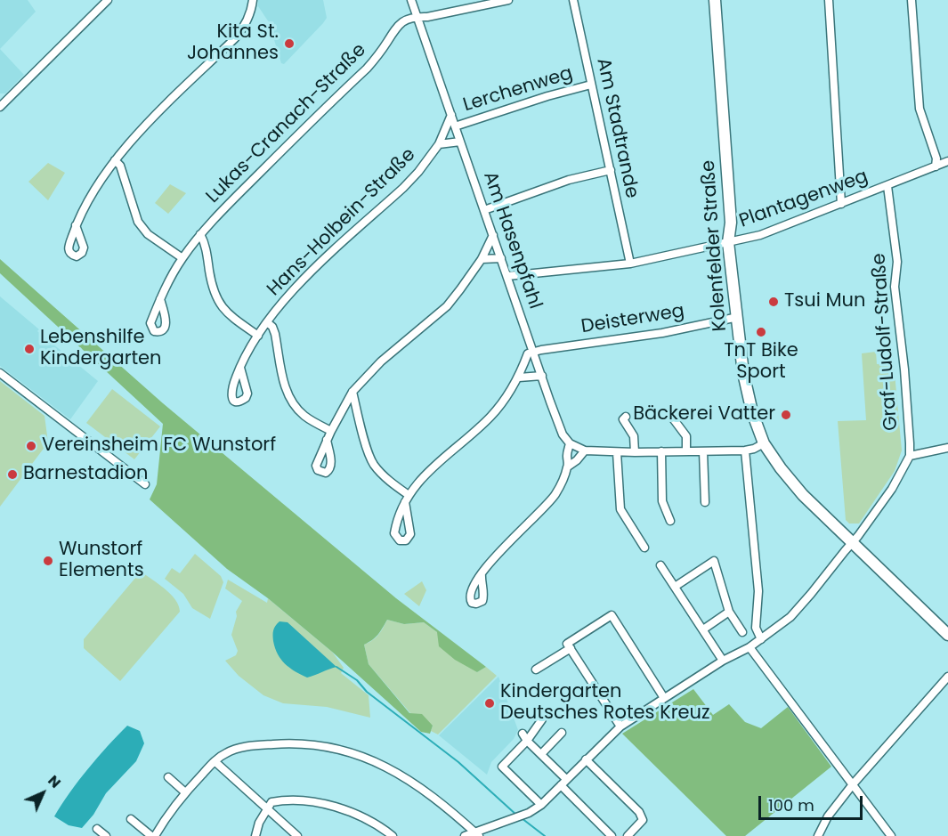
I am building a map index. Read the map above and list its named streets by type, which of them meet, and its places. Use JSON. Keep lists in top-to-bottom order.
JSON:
{
  "streets": {
    "main road": ["Kolenfelder Straße"],
    "street": [
      "Lerchenweg",
      "Lukas-Cranach-Straße",
      "Am Stadtrande",
      "Plantagenweg",
      "Hans-Holbein-Straße",
      "Am Hasenpfahl",
      "Deisterweg",
      "Graf-Ludolf-Straße"
    ]
  },
  "crossings": [
    ["Lerchenweg", "Am Stadtrande"],
    ["Lerchenweg", "Am Hasenpfahl"],
    ["Lukas-Cranach-Straße", "Am Hasenpfahl"],
    ["Am Stadtrande", "Plantagenweg"],
    ["Plantagenweg", "Am Hasenpfahl"],
    ["Plantagenweg", "Kolenfelder Straße"],
    ["Plantagenweg", "Graf-Ludolf-Straße"],
    ["Hans-Holbein-Straße", "Am Hasenpfahl"],
    ["Am Hasenpfahl", "Deisterweg"],
    ["Kolenfelder Straße", "Deisterweg"],
    ["Kolenfelder Straße", "Graf-Ludolf-Straße"]
  ],
  "places": [
    "Kita St. Johannes",
    "Tsui Mun",
    "TnT Bike Sport",
    "Lebenshilfe Kindergarten",
    "Bäckerei Vatter",
    "Vereinsheim FC Wunstorf",
    "Barnestadion",
    "Wunstorf Elements",
    "Kindergarten Deutsches Rotes Kreuz"
  ],
  "scale_bar": "100 m",
  "north": "top right"
}
